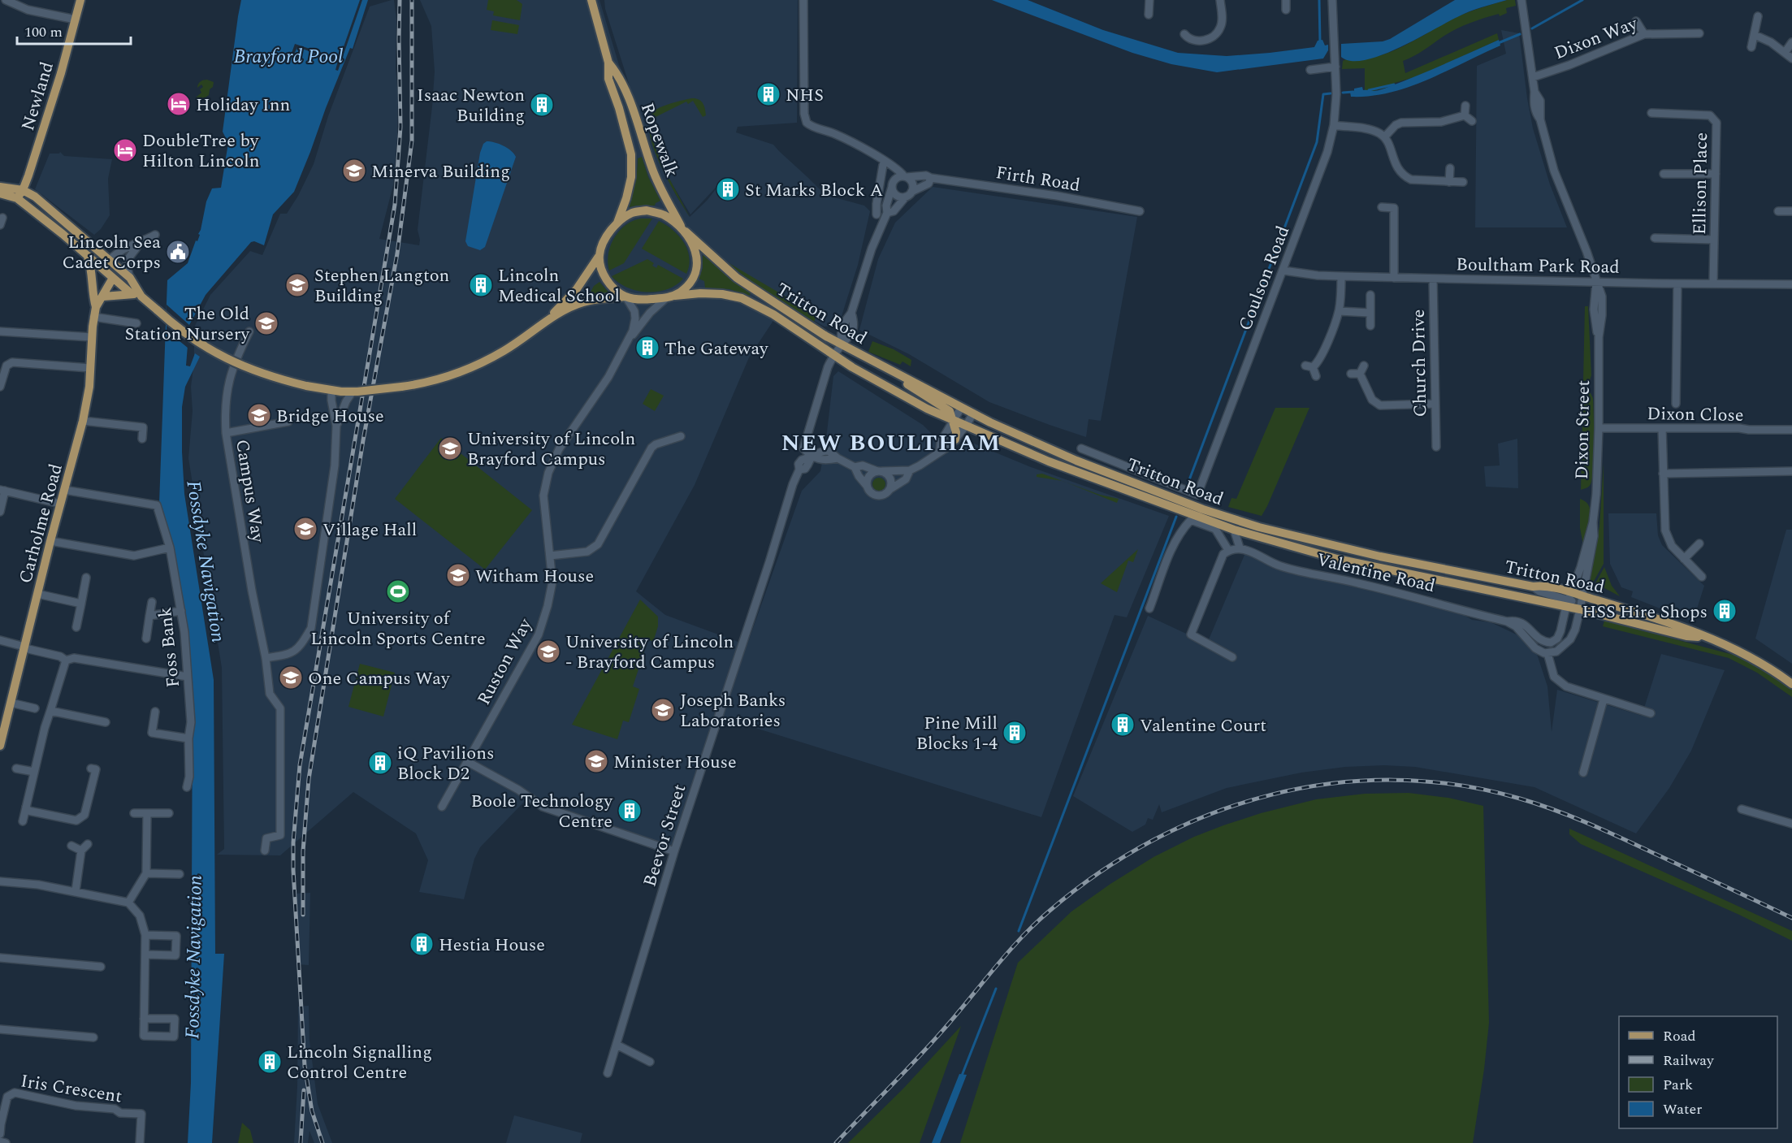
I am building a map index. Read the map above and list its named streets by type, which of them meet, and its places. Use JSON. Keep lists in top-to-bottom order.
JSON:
{
  "streets": {
    "main road": [
      "Newland",
      "Ropewalk",
      "Tritton Road",
      "Carholme Road"
    ],
    "street": [
      "Dixon Way",
      "Firth Road",
      "Ellison Place",
      "Boultham Park Road",
      "Coulson Road",
      "Church Drive",
      "Dixon Close",
      "Dixon Street",
      "Campus Way",
      "Valentine Road",
      "Foss Bank",
      "Ruston Way",
      "Beevor Street",
      "Iris Crescent"
    ]
  },
  "crossings": [
    ["Dixon Way", "Dixon Street"],
    ["Ropewalk", "Tritton Road"],
    ["Ropewalk", "Ruston Way"],
    ["Ellison Place", "Boultham Park Road"],
    ["Boultham Park Road", "Coulson Road"],
    ["Boultham Park Road", "Church Drive"],
    ["Boultham Park Road", "Dixon Street"],
    ["Tritton Road", "Dixon Street"],
    ["Tritton Road", "Valentine Road"],
    ["Tritton Road", "Ruston Way"],
    ["Dixon Close", "Dixon Street"],
    ["Dixon Street", "Valentine Road"],
    ["Carholme Road", "Foss Bank"]
  ],
  "districts": ["NEW BOULTHAM"],
  "water": ["Brayford Pool", "Fossdyke Navigation"],
  "places": {
    "building": [
      "NHS",
      "Isaac Newton Building",
      "St Marks Block A",
      "Lincoln Medical School",
      "The Gateway",
      "HSS Hire Shops",
      "Valentine Court",
      "Pine Mill Blocks 1-4",
      "iQ Pavilions Block D2",
      "Boole Technology Centre",
      "Hestia House",
      "Lincoln Signalling Control Centre"
    ],
    "hotel": ["Holiday Inn", "DoubleTree by Hilton Lincoln"],
    "school or university": [
      "Minerva Building",
      "Stephen Langton Building",
      "The Old Station Nursery",
      "Bridge House",
      "University of Lincoln Brayford Campus",
      "Village Hall",
      "Witham House",
      "University of Lincoln - Brayford Campus",
      "One Campus Way",
      "Joseph Banks Laboratories",
      "Minister House"
    ],
    "public building": ["Lincoln Sea Cadet Corps"],
    "sports": ["University of Lincoln Sports Centre"]
  },
  "legend": [
    "Road",
    "Railway",
    "Park",
    "Water"
  ],
  "scale_bar": "100 m"
}
